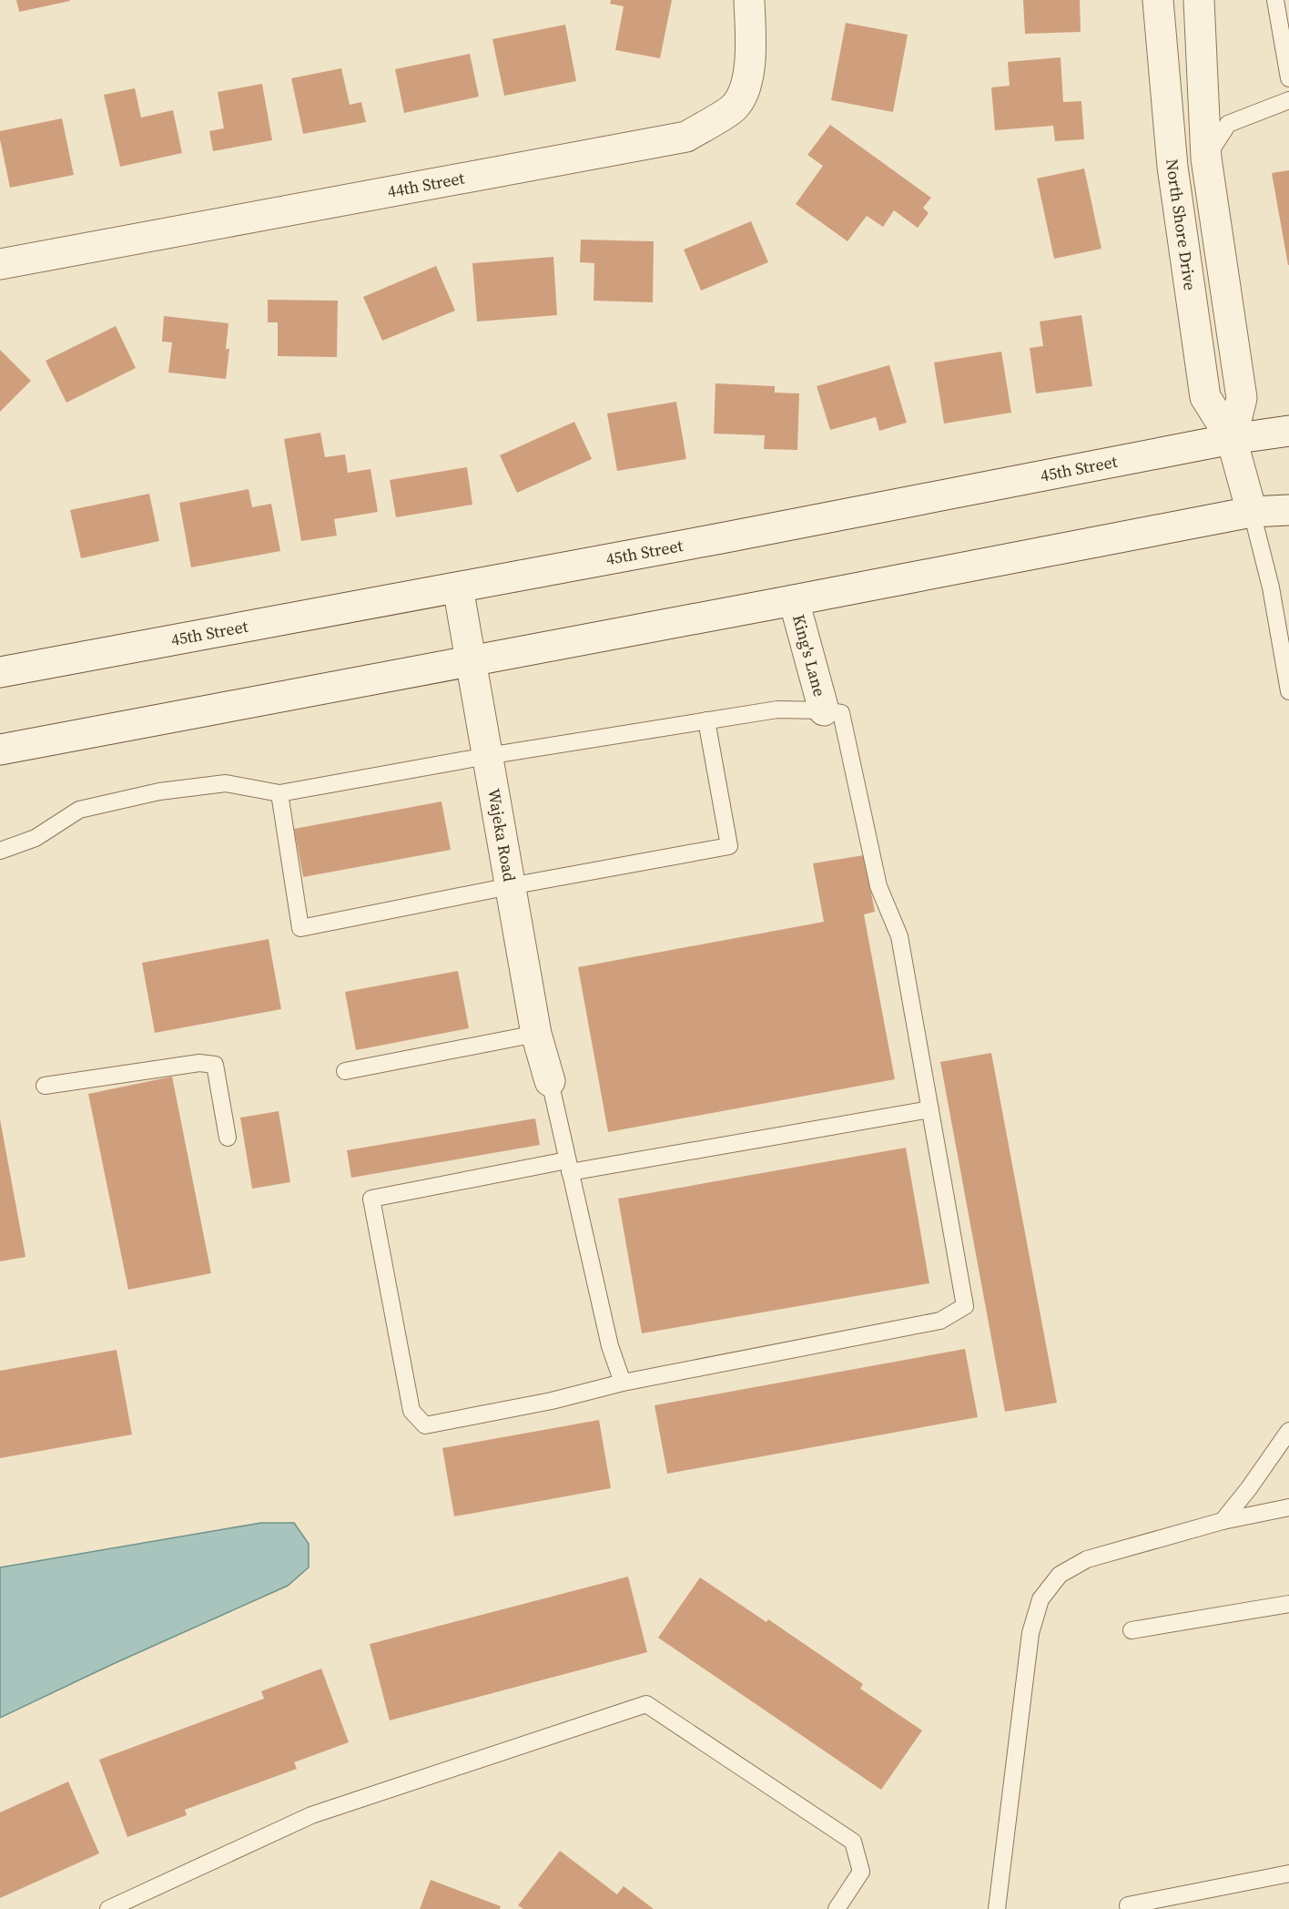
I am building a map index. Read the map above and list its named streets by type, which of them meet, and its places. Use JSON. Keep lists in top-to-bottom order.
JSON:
{
  "streets": {
    "main road": [
      "44th Street",
      "North Shore Drive",
      "45th Street",
      "King's Lane",
      "Wajeka Road"
    ]
  },
  "crossings": [
    ["North Shore Drive", "45th Street"],
    ["45th Street", "Wajeka Road"]
  ]
}
